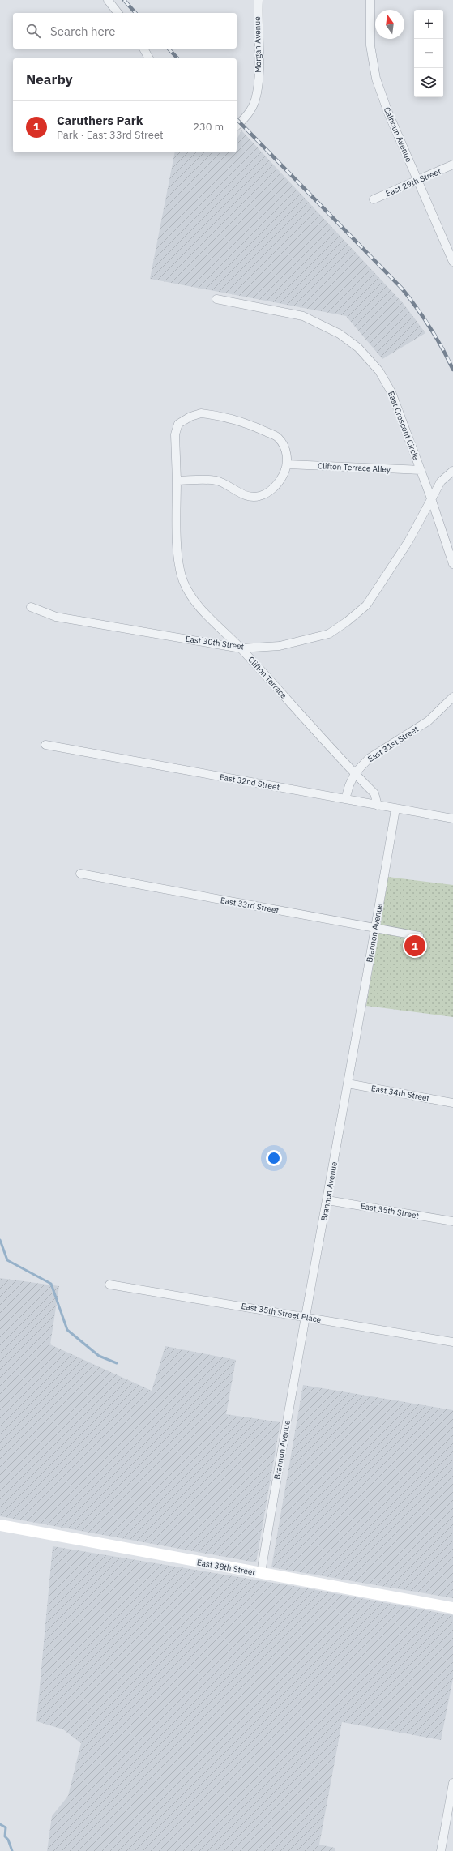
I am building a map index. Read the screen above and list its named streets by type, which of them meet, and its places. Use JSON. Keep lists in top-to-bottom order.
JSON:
{
  "streets": {
    "main road": ["East 38th Street"],
    "street": [
      "Morgan Avenue",
      "Calhoun Avenue",
      "East 29th Street",
      "East Crescent Circle",
      "Clifton Terrace Alley",
      "East 30th Street",
      "Clifton Terrace",
      "East 31st Street",
      "East 32nd Street",
      "East 33rd Street",
      "Brannon Avenue",
      "East 34th Street",
      "East 35th Street",
      "East 35th Street Place"
    ]
  },
  "crossings": [
    ["Calhoun Avenue", "East 29th Street"],
    ["East Crescent Circle", "Clifton Terrace Alley"],
    ["East Crescent Circle", "East 30th Street"],
    ["Clifton Terrace Alley", "Clifton Terrace"],
    ["East 30th Street", "Clifton Terrace"],
    ["Clifton Terrace", "East 31st Street"],
    ["Clifton Terrace", "East 32nd Street"],
    ["East 31st Street", "East 32nd Street"],
    ["East 32nd Street", "Brannon Avenue"],
    ["East 33rd Street", "Brannon Avenue"],
    ["Brannon Avenue", "East 34th Street"],
    ["Brannon Avenue", "East 35th Street"],
    ["Brannon Avenue", "East 35th Street Place"],
    ["Brannon Avenue", "East 38th Street"]
  ],
  "north": "top",
  "page": {
    "map_buttons": ["+", "−"],
    "search": "Search here",
    "heading": "Nearby",
    "list": [
      {
        "mark": "1",
        "name": "Caruthers Park",
        "note": "Park · East 33rd Street",
        "value": "230 m"
      }
    ],
    "pins": "1"
  }
}
